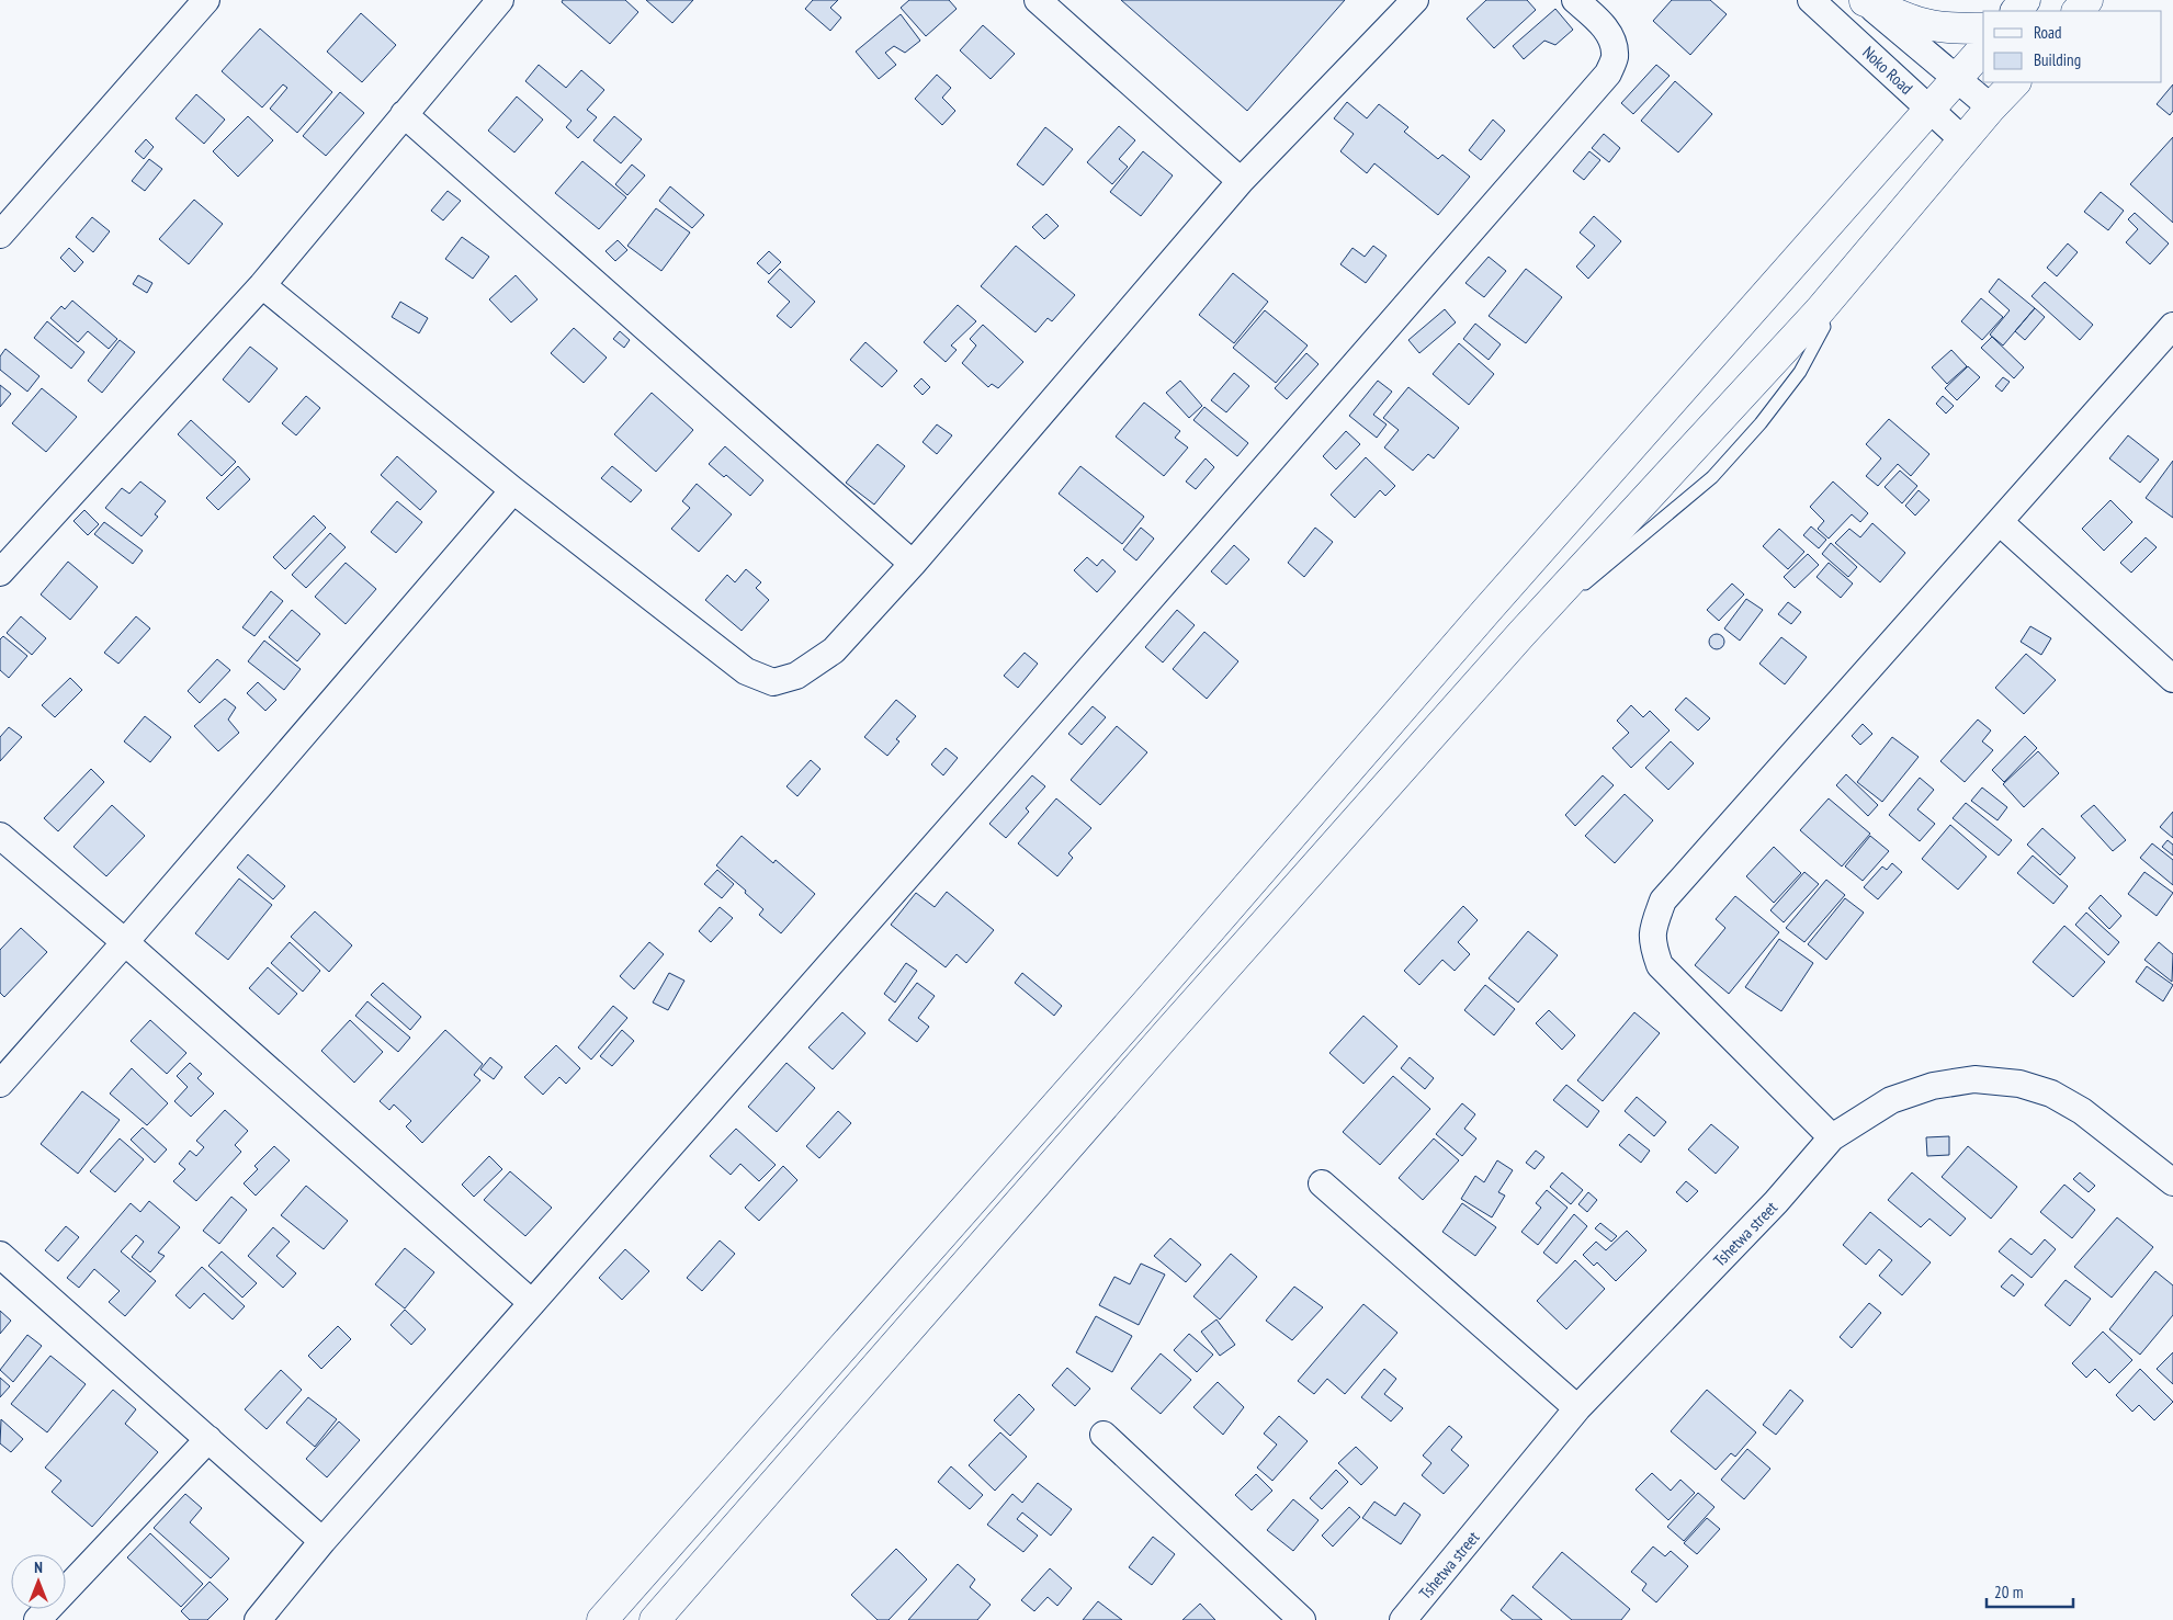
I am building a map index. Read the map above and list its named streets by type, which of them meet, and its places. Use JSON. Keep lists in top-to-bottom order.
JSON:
{
  "streets": {
    "street": ["Noko Road", "Tshetwa street"]
  },
  "legend": ["Road", "Building"],
  "scale_bar": "20 m",
  "north": "top"
}
